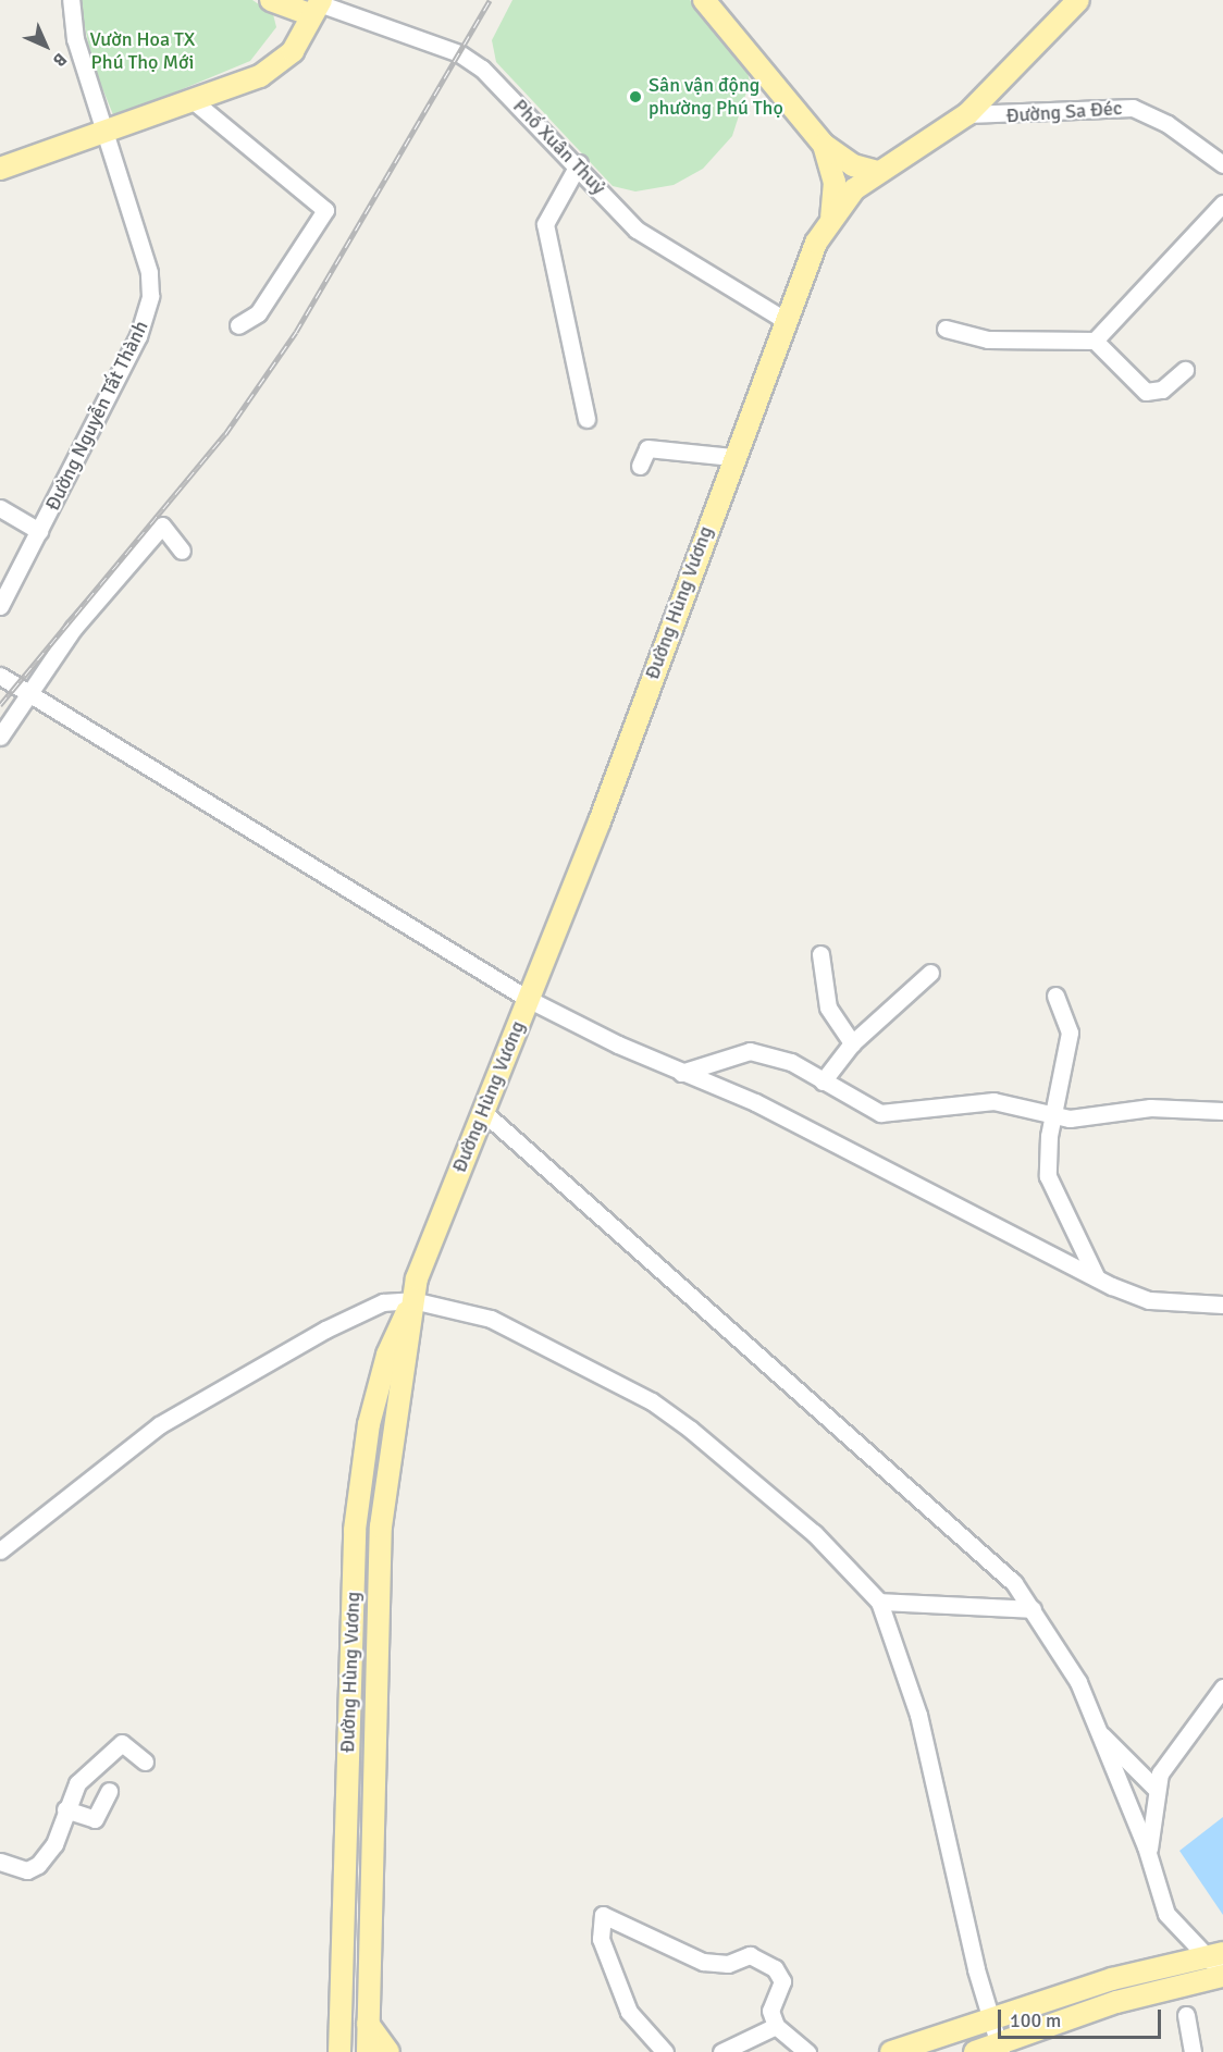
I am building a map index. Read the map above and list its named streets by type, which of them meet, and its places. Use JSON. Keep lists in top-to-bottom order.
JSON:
{
  "streets": {
    "main road": ["Đường Hùng Vương"],
    "street": ["Đường Sa Đéc", "Phố Xuân Thuỷ", "Đường Nguyễn Tất Thành"]
  },
  "crossings": [
    ["Đường Sa Đéc", "Đường Hùng Vương"],
    ["Phố Xuân Thuỷ", "Đường Hùng Vương"]
  ],
  "parks": ["Vườn Hoa TX Phú Thọ Mới"],
  "places": ["Sân vận động phường Phú Thọ"],
  "scale_bar": "100 m",
  "north": "bottom right"
}
